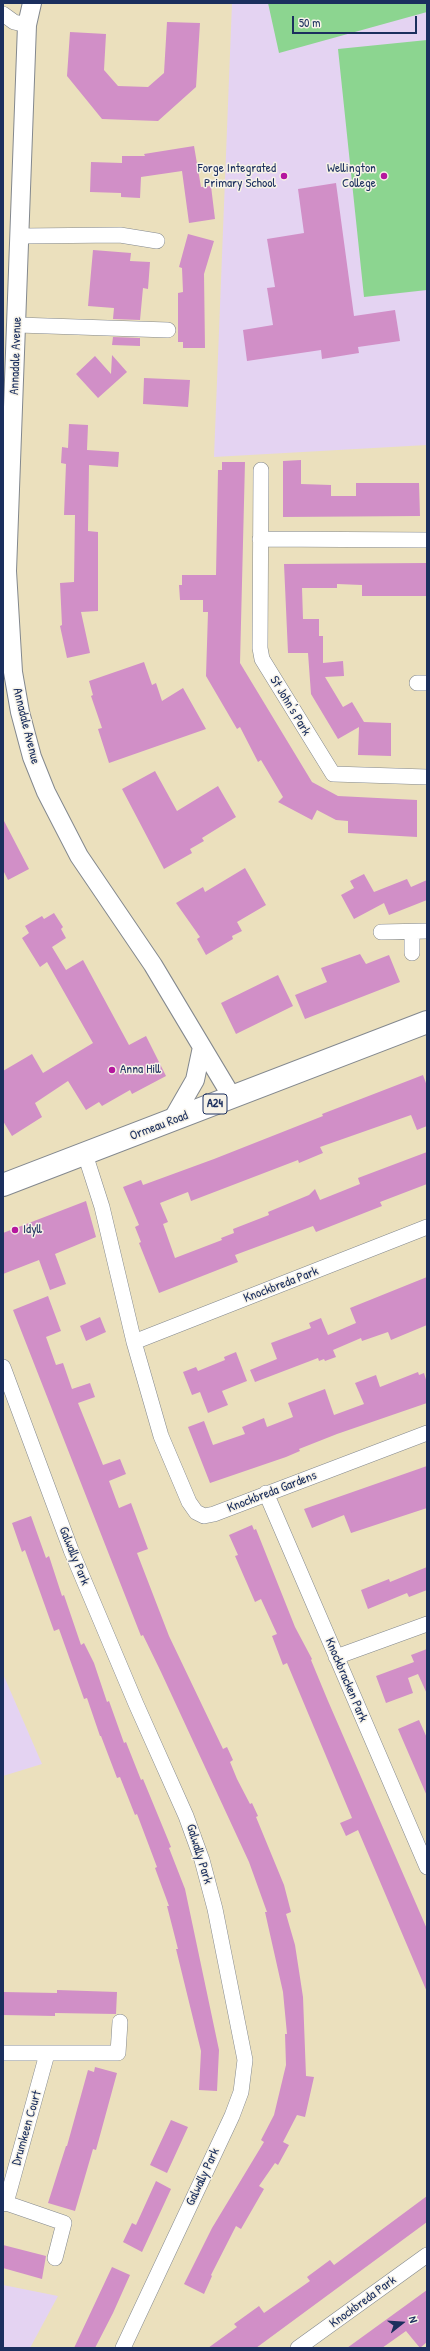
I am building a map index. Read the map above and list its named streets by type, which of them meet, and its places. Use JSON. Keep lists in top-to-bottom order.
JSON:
{
  "streets": {
    "main road": ["A24", "Ormeau Road"],
    "street": [
      "Annadale Avenue",
      "St John's Park",
      "Knockbreda Park",
      "Knockbreda Gardens",
      "Galwally Park",
      "Knockbracken Park",
      "Drumkeen Court"
    ]
  },
  "crossings": [
    ["Annadale Avenue", "Ormeau Road"],
    ["Knockbreda Park", "Knockbreda Gardens"],
    ["Knockbreda Gardens", "Knockbracken Park"]
  ],
  "places": [
    "Forge Integrated Primary School",
    "Wellington College",
    "Anna Hill",
    "Idyll"
  ],
  "scale_bar": "50 m",
  "north": "right"
}
